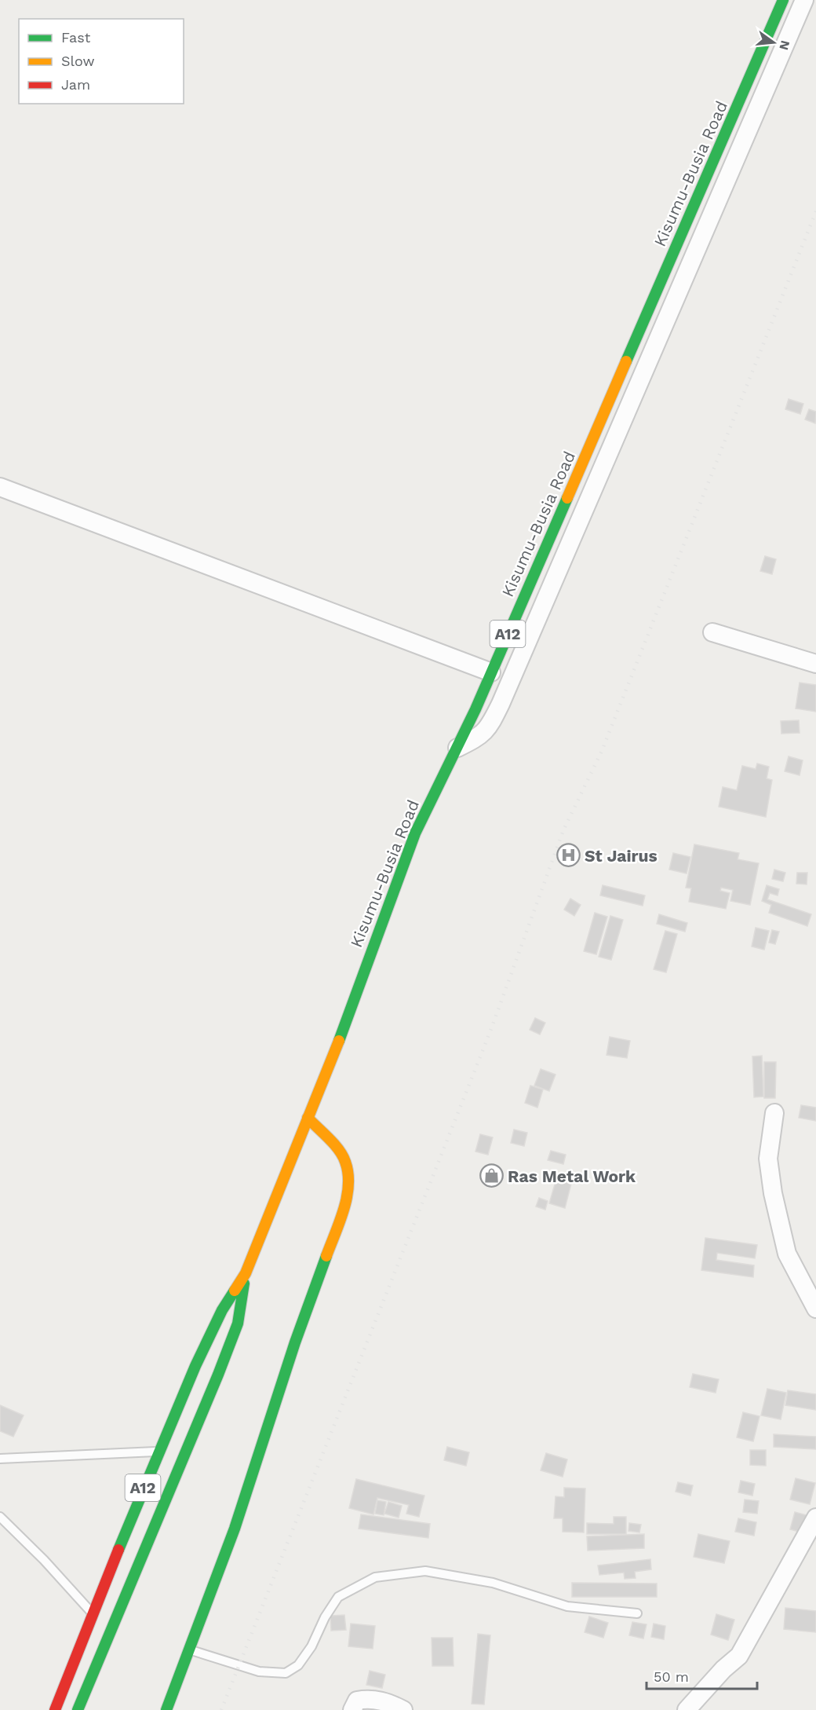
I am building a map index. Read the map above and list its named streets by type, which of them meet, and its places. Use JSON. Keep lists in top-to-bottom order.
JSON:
{
  "streets": {
    "main road": ["Kisumu-Busia Road", "A12"]
  },
  "crossings": [
    ["Kisumu-Busia Road", "A12"]
  ],
  "places": {
    "hospital": ["St Jairus"],
    "shop": ["Ras Metal Work"]
  },
  "legend": ["Fast", "Slow", "Jam"],
  "scale_bar": "50 m",
  "north": "right"
}
